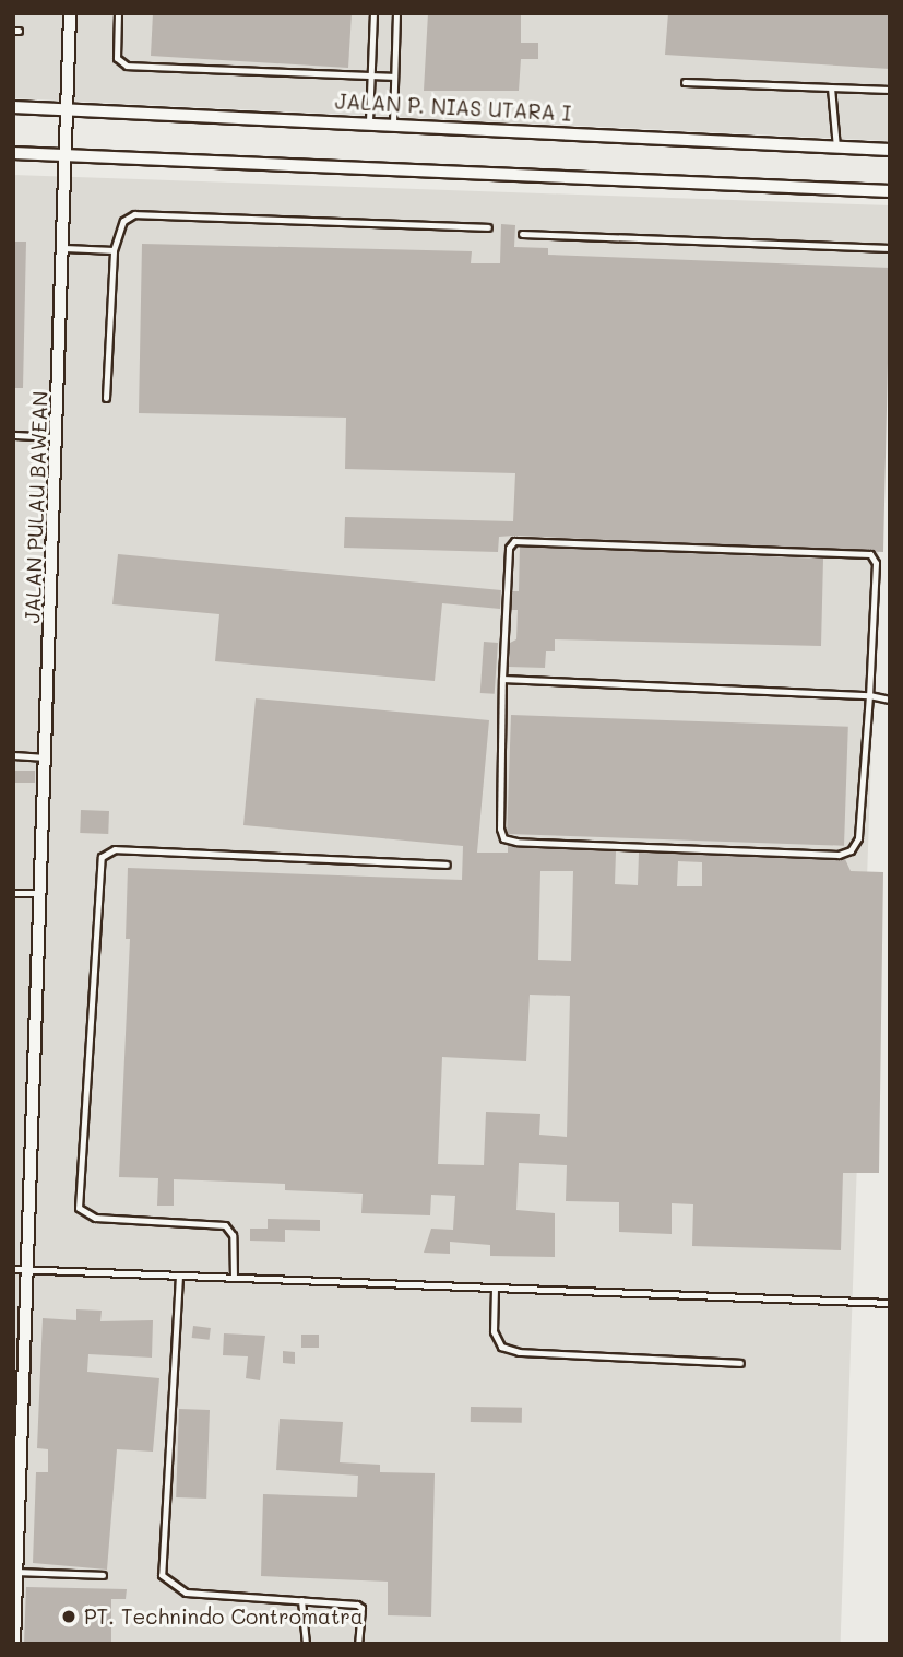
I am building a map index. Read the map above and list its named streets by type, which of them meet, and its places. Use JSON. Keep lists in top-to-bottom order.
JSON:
{
  "streets": {
    "street": ["JALAN P. NIAS UTARA I", "JALAN PULAU BAWEAN"]
  },
  "crossings": [
    ["JALAN P. NIAS UTARA I", "JALAN PULAU BAWEAN"]
  ],
  "places": ["PT. Technindo Contromatra"]
}
